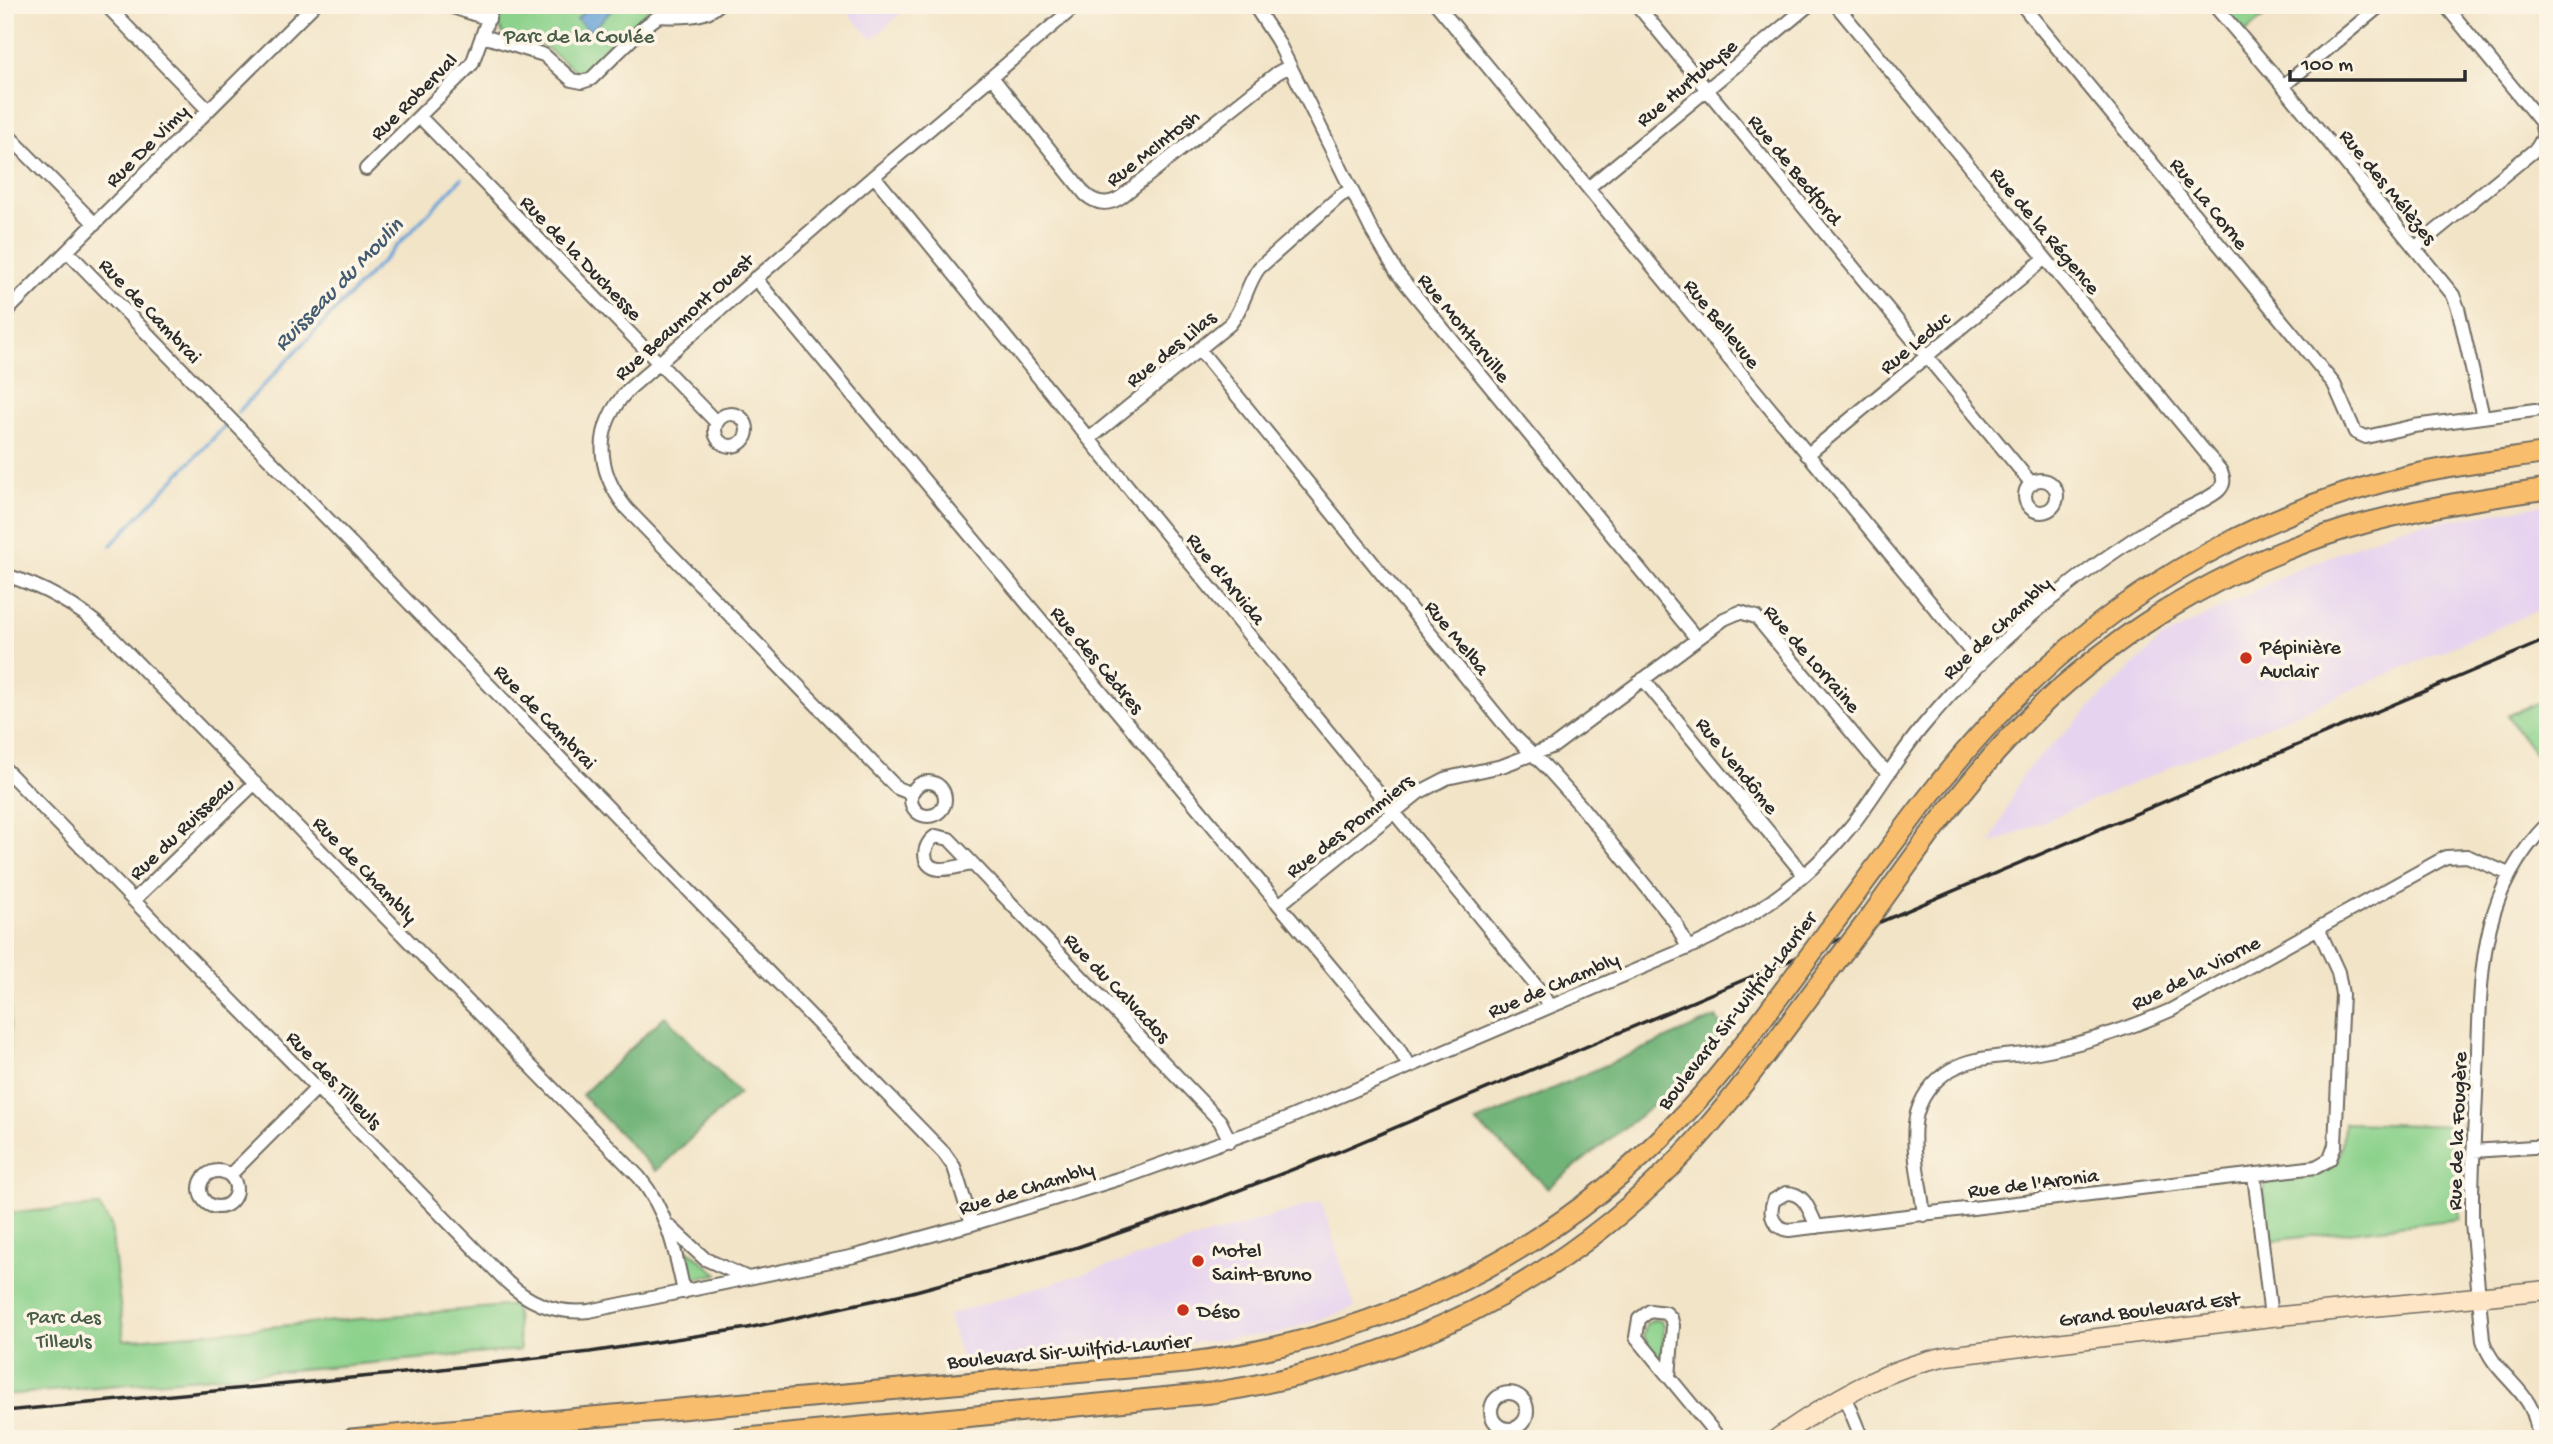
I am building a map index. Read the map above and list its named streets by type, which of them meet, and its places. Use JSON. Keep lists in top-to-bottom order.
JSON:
{
  "streets": {
    "main road": ["Boulevard Sir-Wilfrid-Laurier"],
    "street": [
      "Rue Hurtubyse",
      "Rue Roberval",
      "Rue De Vimy",
      "Rue McIntosh",
      "Rue de Bedford",
      "Rue des Mélèzes",
      "Rue La Corne",
      "Rue de la Régence",
      "Rue de la Duchesse",
      "Rue de Cambrai",
      "Rue Beaumont Ouest",
      "Rue Bellevue",
      "Rue Montarville",
      "Rue Leduc",
      "Rue des Lilas",
      "Rue d'Arvida",
      "Rue de Chambly",
      "Rue Melba",
      "Rue de Lorraine",
      "Rue des Cèdres",
      "Rue Vendôme",
      "Rue des Pommiers",
      "Rue du Ruisseau",
      "Rue de la Viorne",
      "Rue du Calvados",
      "Rue des Tilleuls",
      "Rue de la Fougère",
      "Rue de l'Aronia",
      "Grand Boulevard Est"
    ]
  },
  "crossings": [
    ["Rue Hurtubyse", "Rue de Bedford"],
    ["Rue Hurtubyse", "Rue Bellevue"],
    ["Rue Roberval", "Rue de la Duchesse"],
    ["Rue De Vimy", "Rue de Cambrai"],
    ["Rue McIntosh", "Rue Beaumont Ouest"],
    ["Rue McIntosh", "Rue Montarville"],
    ["Rue de Bedford", "Rue Leduc"],
    ["Rue des Mélèzes", "Rue La Corne"],
    ["Rue de la Régence", "Rue Leduc"],
    ["Rue de la Régence", "Rue de Chambly"],
    ["Rue de la Duchesse", "Rue Beaumont Ouest"],
    ["Rue de Cambrai", "Rue de Chambly"],
    ["Rue Beaumont Ouest", "Rue d'Arvida"],
    ["Rue Beaumont Ouest", "Rue des Cèdres"],
    ["Rue Bellevue", "Rue Leduc"],
    ["Rue Bellevue", "Rue de Chambly"],
    ["Rue Montarville", "Rue des Lilas"],
    ["Rue Montarville", "Rue de Lorraine"],
    ["Rue Montarville", "Rue des Pommiers"],
    ["Rue des Lilas", "Rue d'Arvida"],
    ["Rue des Lilas", "Rue Melba"],
    ["Rue d'Arvida", "Rue de Chambly"],
    ["Rue d'Arvida", "Rue des Pommiers"],
    ["Rue de Chambly", "Rue Melba"],
    ["Rue de Chambly", "Rue de Lorraine"],
    ["Rue de Chambly", "Rue des Cèdres"],
    ["Rue de Chambly", "Rue Vendôme"],
    ["Rue de Chambly", "Rue du Ruisseau"],
    ["Rue de Chambly", "Rue du Calvados"],
    ["Rue de Chambly", "Rue des Tilleuls"],
    ["Rue Melba", "Rue des Pommiers"],
    ["Rue de Lorraine", "Rue des Pommiers"],
    ["Rue des Cèdres", "Rue des Pommiers"],
    ["Rue Vendôme", "Rue des Pommiers"],
    ["Rue du Ruisseau", "Rue des Tilleuls"],
    ["Rue de la Viorne", "Rue de la Fougère"],
    ["Rue de la Viorne", "Rue de l'Aronia"],
    ["Rue de la Fougère", "Grand Boulevard Est"]
  ],
  "water": ["Ruisseau du Moulin"],
  "parks": ["Parc de la Coulée", "Parc des Tilleuls"],
  "places": ["Pépinière Auclair", "Motel Saint-Bruno", "Déso"],
  "scale_bar": "100 m"
}
